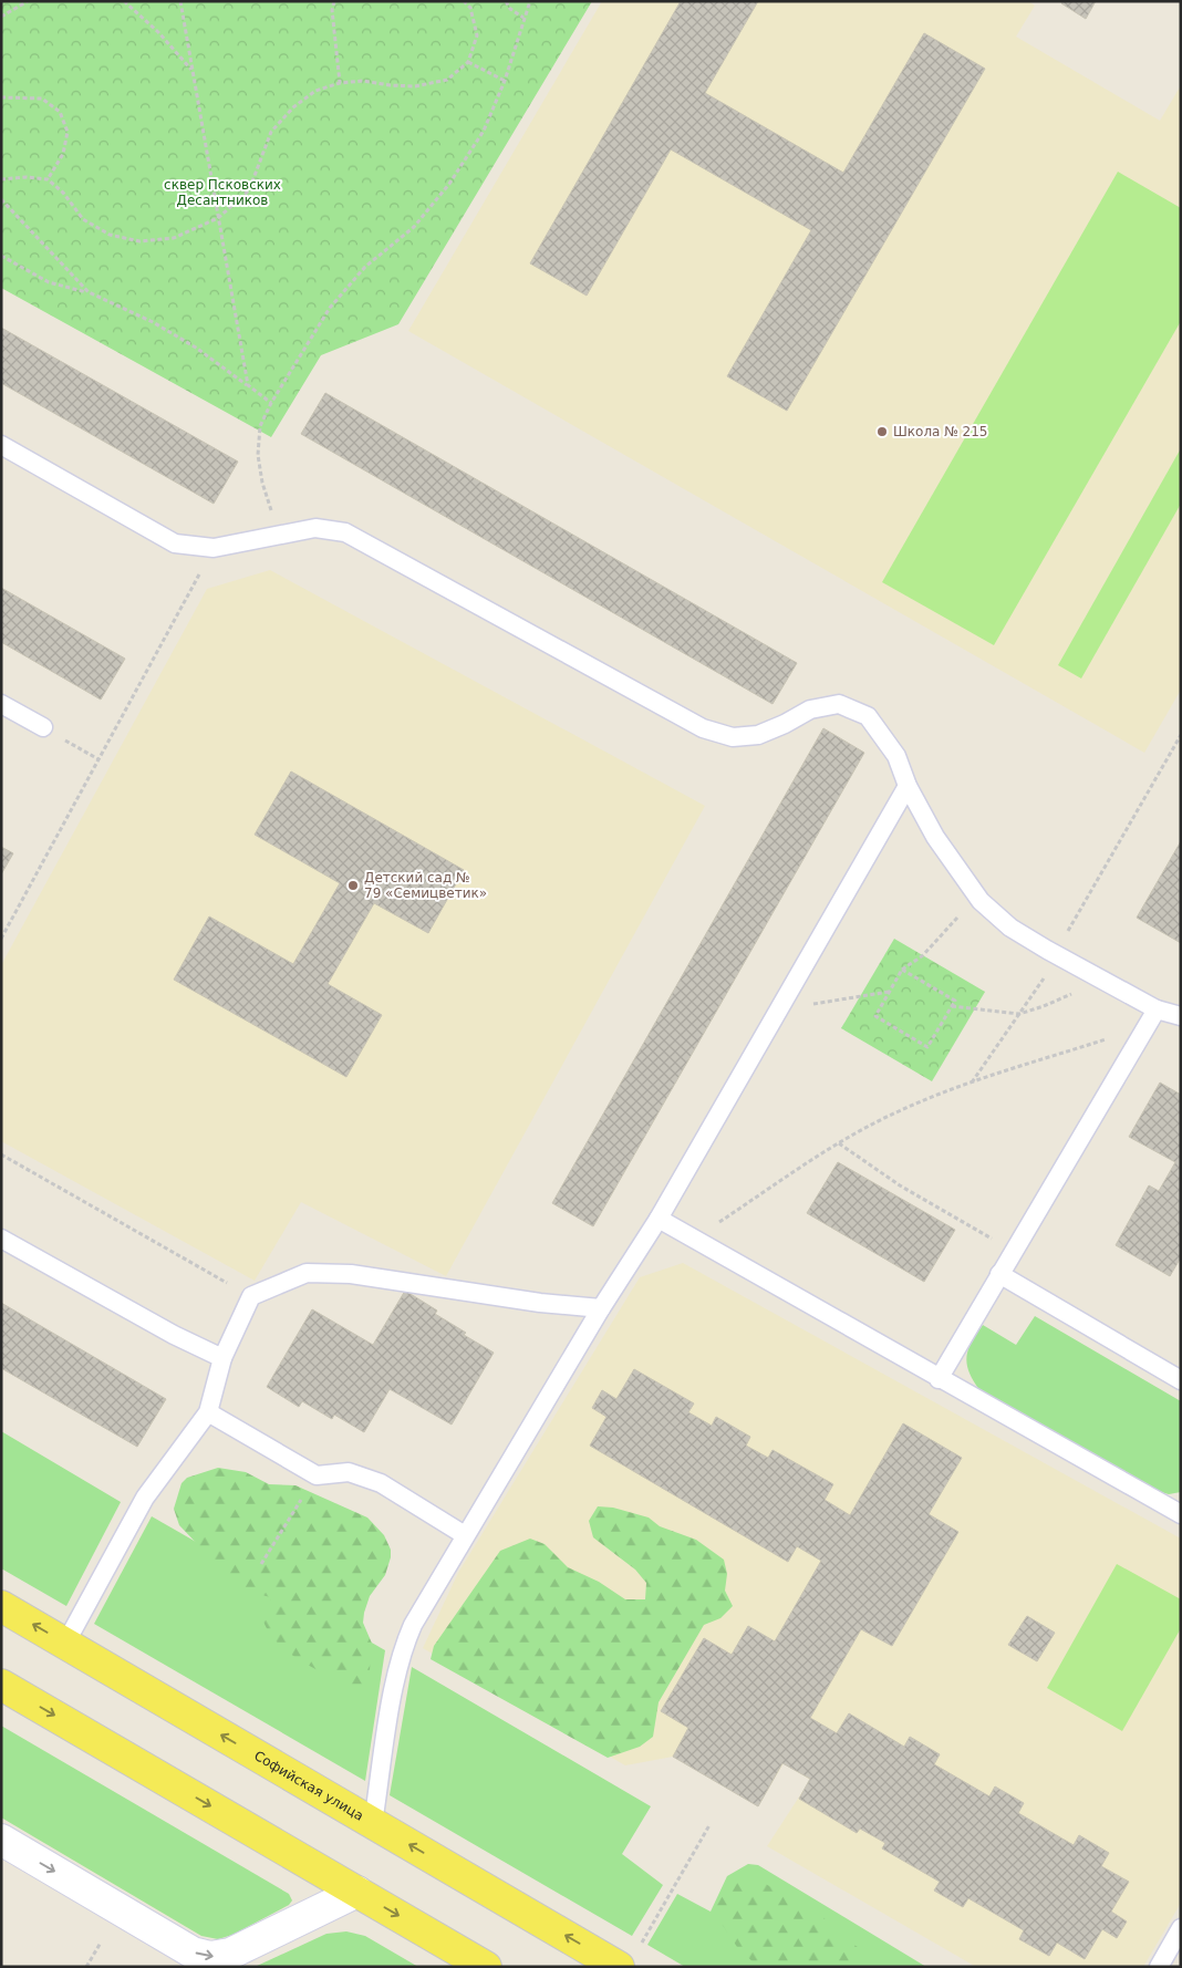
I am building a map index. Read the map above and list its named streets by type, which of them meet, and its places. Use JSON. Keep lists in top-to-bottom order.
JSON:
{
  "streets": {
    "main road": ["Софийская улица"]
  },
  "parks": ["сквер Псковских Десантников"],
  "places": ["Школа № 215", "Детский сад № 79 «Семицветик»"]
}
